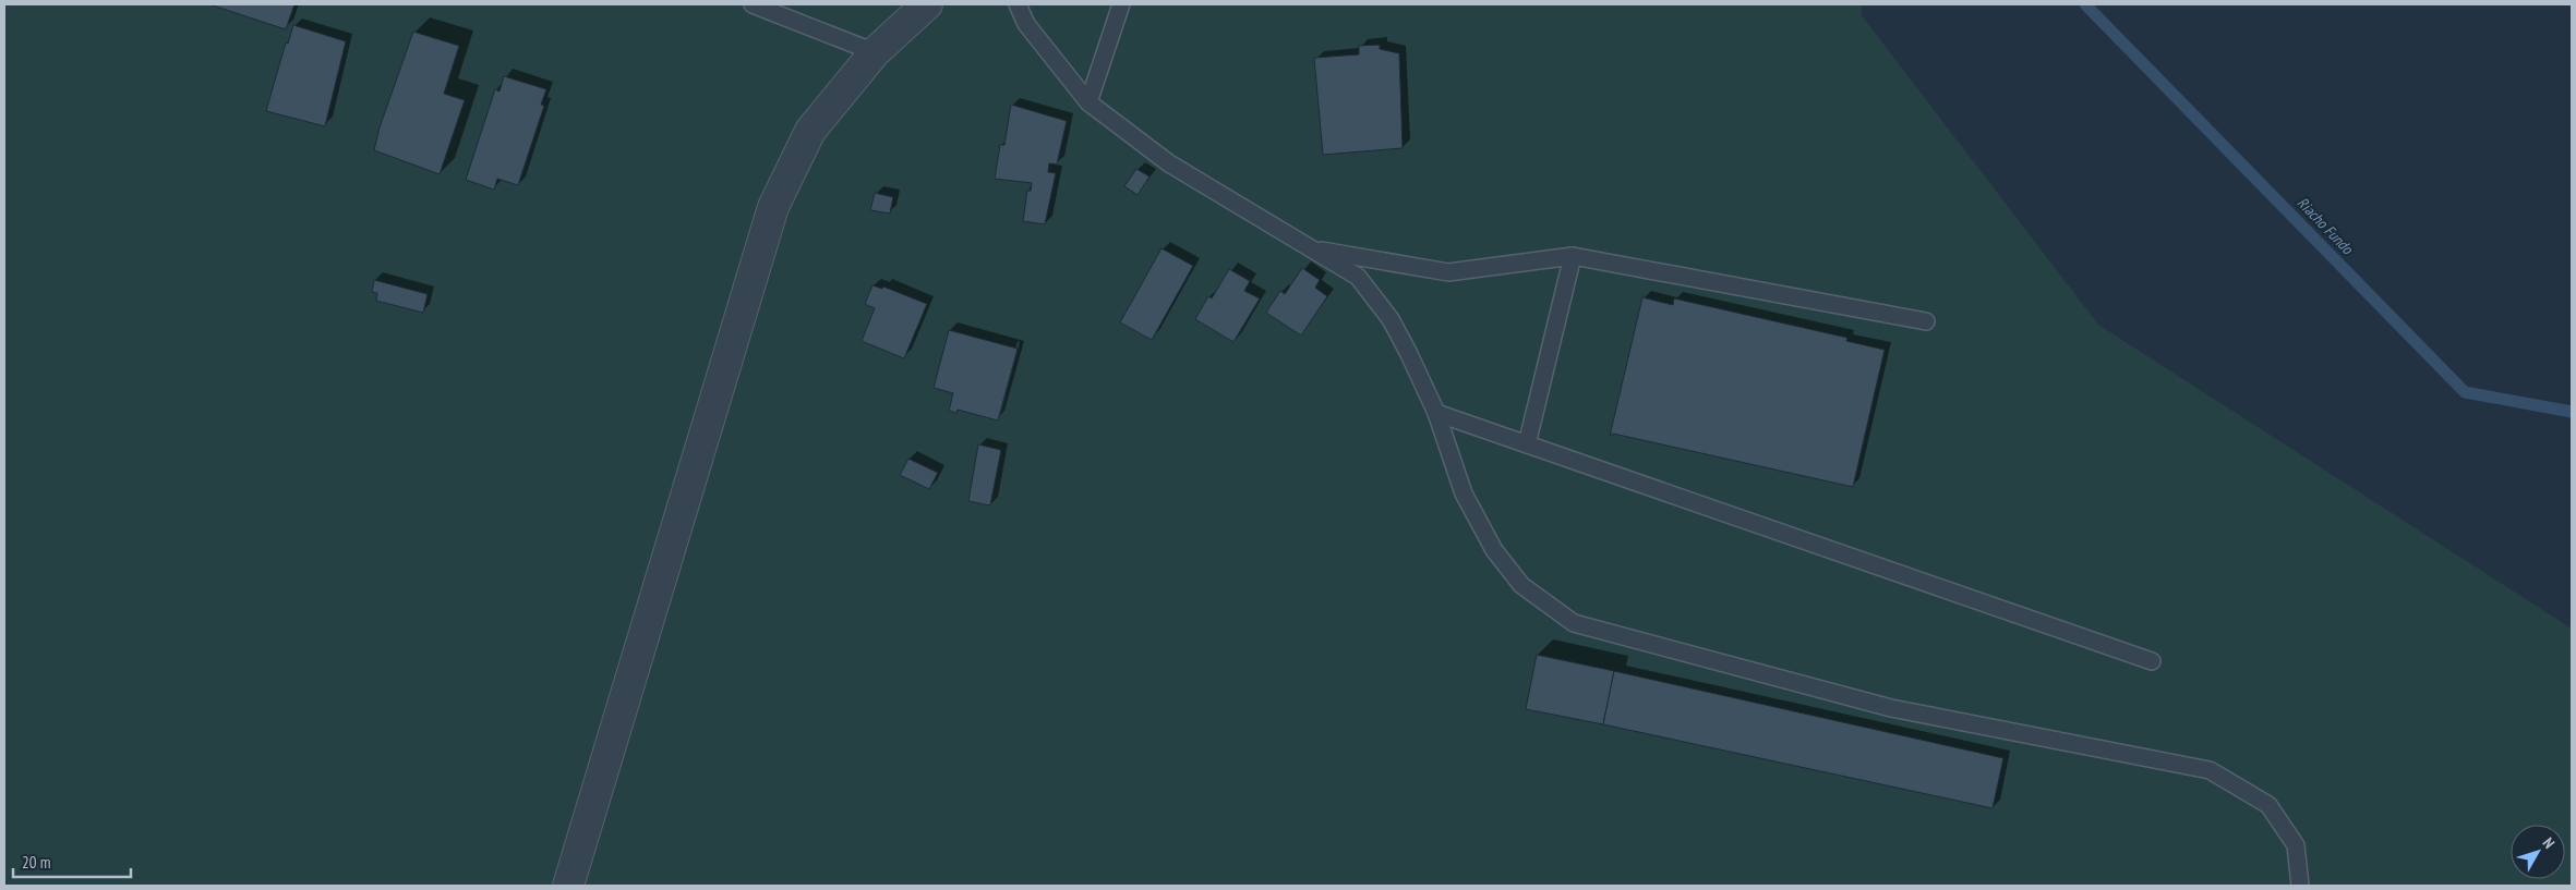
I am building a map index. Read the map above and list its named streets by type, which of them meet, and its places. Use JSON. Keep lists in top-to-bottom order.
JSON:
{
  "water": ["Riacho Fundo"],
  "scale_bar": "20 m",
  "north": "top right"
}
